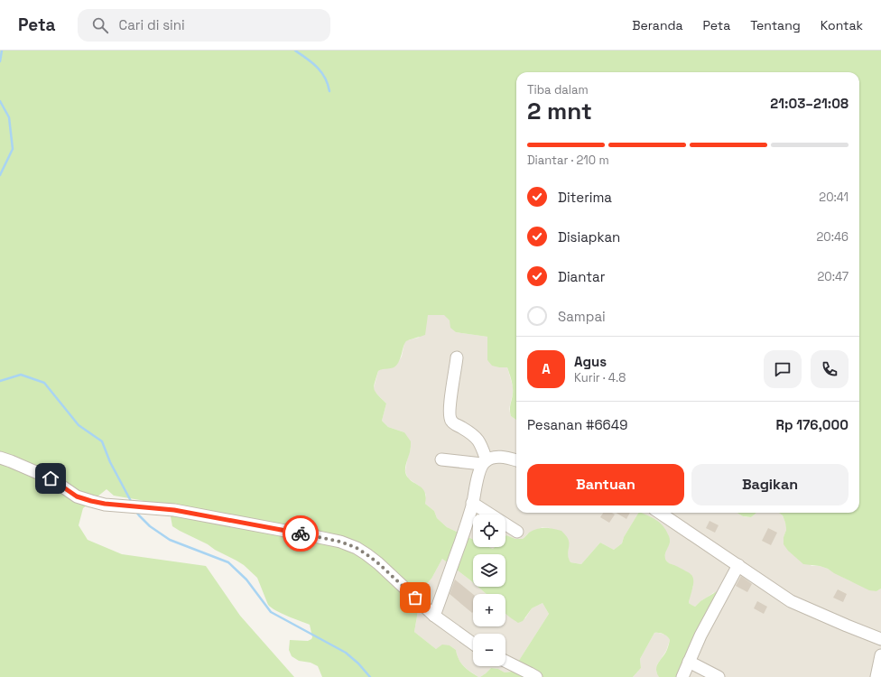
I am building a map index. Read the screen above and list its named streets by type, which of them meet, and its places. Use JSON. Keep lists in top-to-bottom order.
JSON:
{
  "page": {
    "header": "Peta",
    "search": "Cari di sini",
    "nav": [
      "Beranda",
      "Peta",
      "Tentang",
      "Kontak"
    ],
    "heading": ["2 mnt", "Tiba dalam", "21:03–21:08"],
    "panel": [
      "Agus",
      "Kurir · 4.8",
      "Pesanan #6649",
      "Rp 176,000"
    ],
    "bar": "Diantar · 210 m",
    "list": [
      ["Diterima", "20:41"],
      ["Disiapkan", "20:46"],
      ["Diantar", "20:47"],
      "Sampai"
    ],
    "round": "A",
    "buttons": ["Bantuan", "Bagikan"],
    "map_buttons": ["+", "−"]
  }
}
